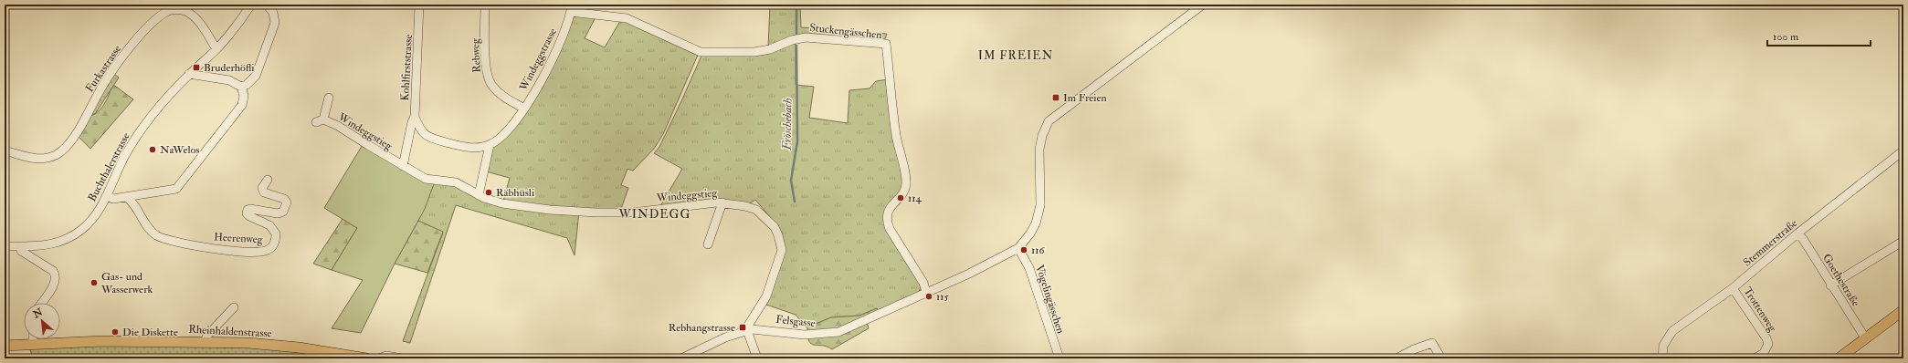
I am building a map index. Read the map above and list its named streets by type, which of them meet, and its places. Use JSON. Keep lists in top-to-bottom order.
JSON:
{
  "streets": {
    "main road": ["Rheinhaldenstrasse"],
    "street": [
      "Stuckengässchen",
      "Rebweg",
      "Windeggstrasse",
      "Kohlfirststrasse",
      "Furkastrasse",
      "Windeggstieg",
      "Buchthalerstrasse",
      "Heerenweg",
      "Stemmerstraße",
      "Goethestraße",
      "Vögelingässchen",
      "Trottenweg",
      "Felsgasse"
    ]
  },
  "crossings": [
    ["Stuckengässchen", "Windeggstrasse"],
    ["Stuckengässchen", "Felsgasse"],
    ["Rebweg", "Windeggstrasse"],
    ["Windeggstrasse", "Kohlfirststrasse"],
    ["Kohlfirststrasse", "Windeggstieg"],
    ["Furkastrasse", "Buchthalerstrasse"],
    ["Windeggstieg", "Felsgasse"],
    ["Stemmerstraße", "Goethestraße"],
    ["Stemmerstraße", "Trottenweg"],
    ["Vögelingässchen", "Felsgasse"]
  ],
  "districts": ["IM FREIEN", "WINDEGG"],
  "water": ["Fröschebach"],
  "places": {
    "transit": ["Bruderhöfli", "Im Freien", "Rebhangstrasse"],
    "other": [
      "NaWelos",
      "Räbhüsli",
      "114",
      "116",
      "Gas- und Wasserwerk",
      "115",
      "Die Diskette"
    ]
  },
  "scale_bar": "100 m",
  "north": "top left"
}
